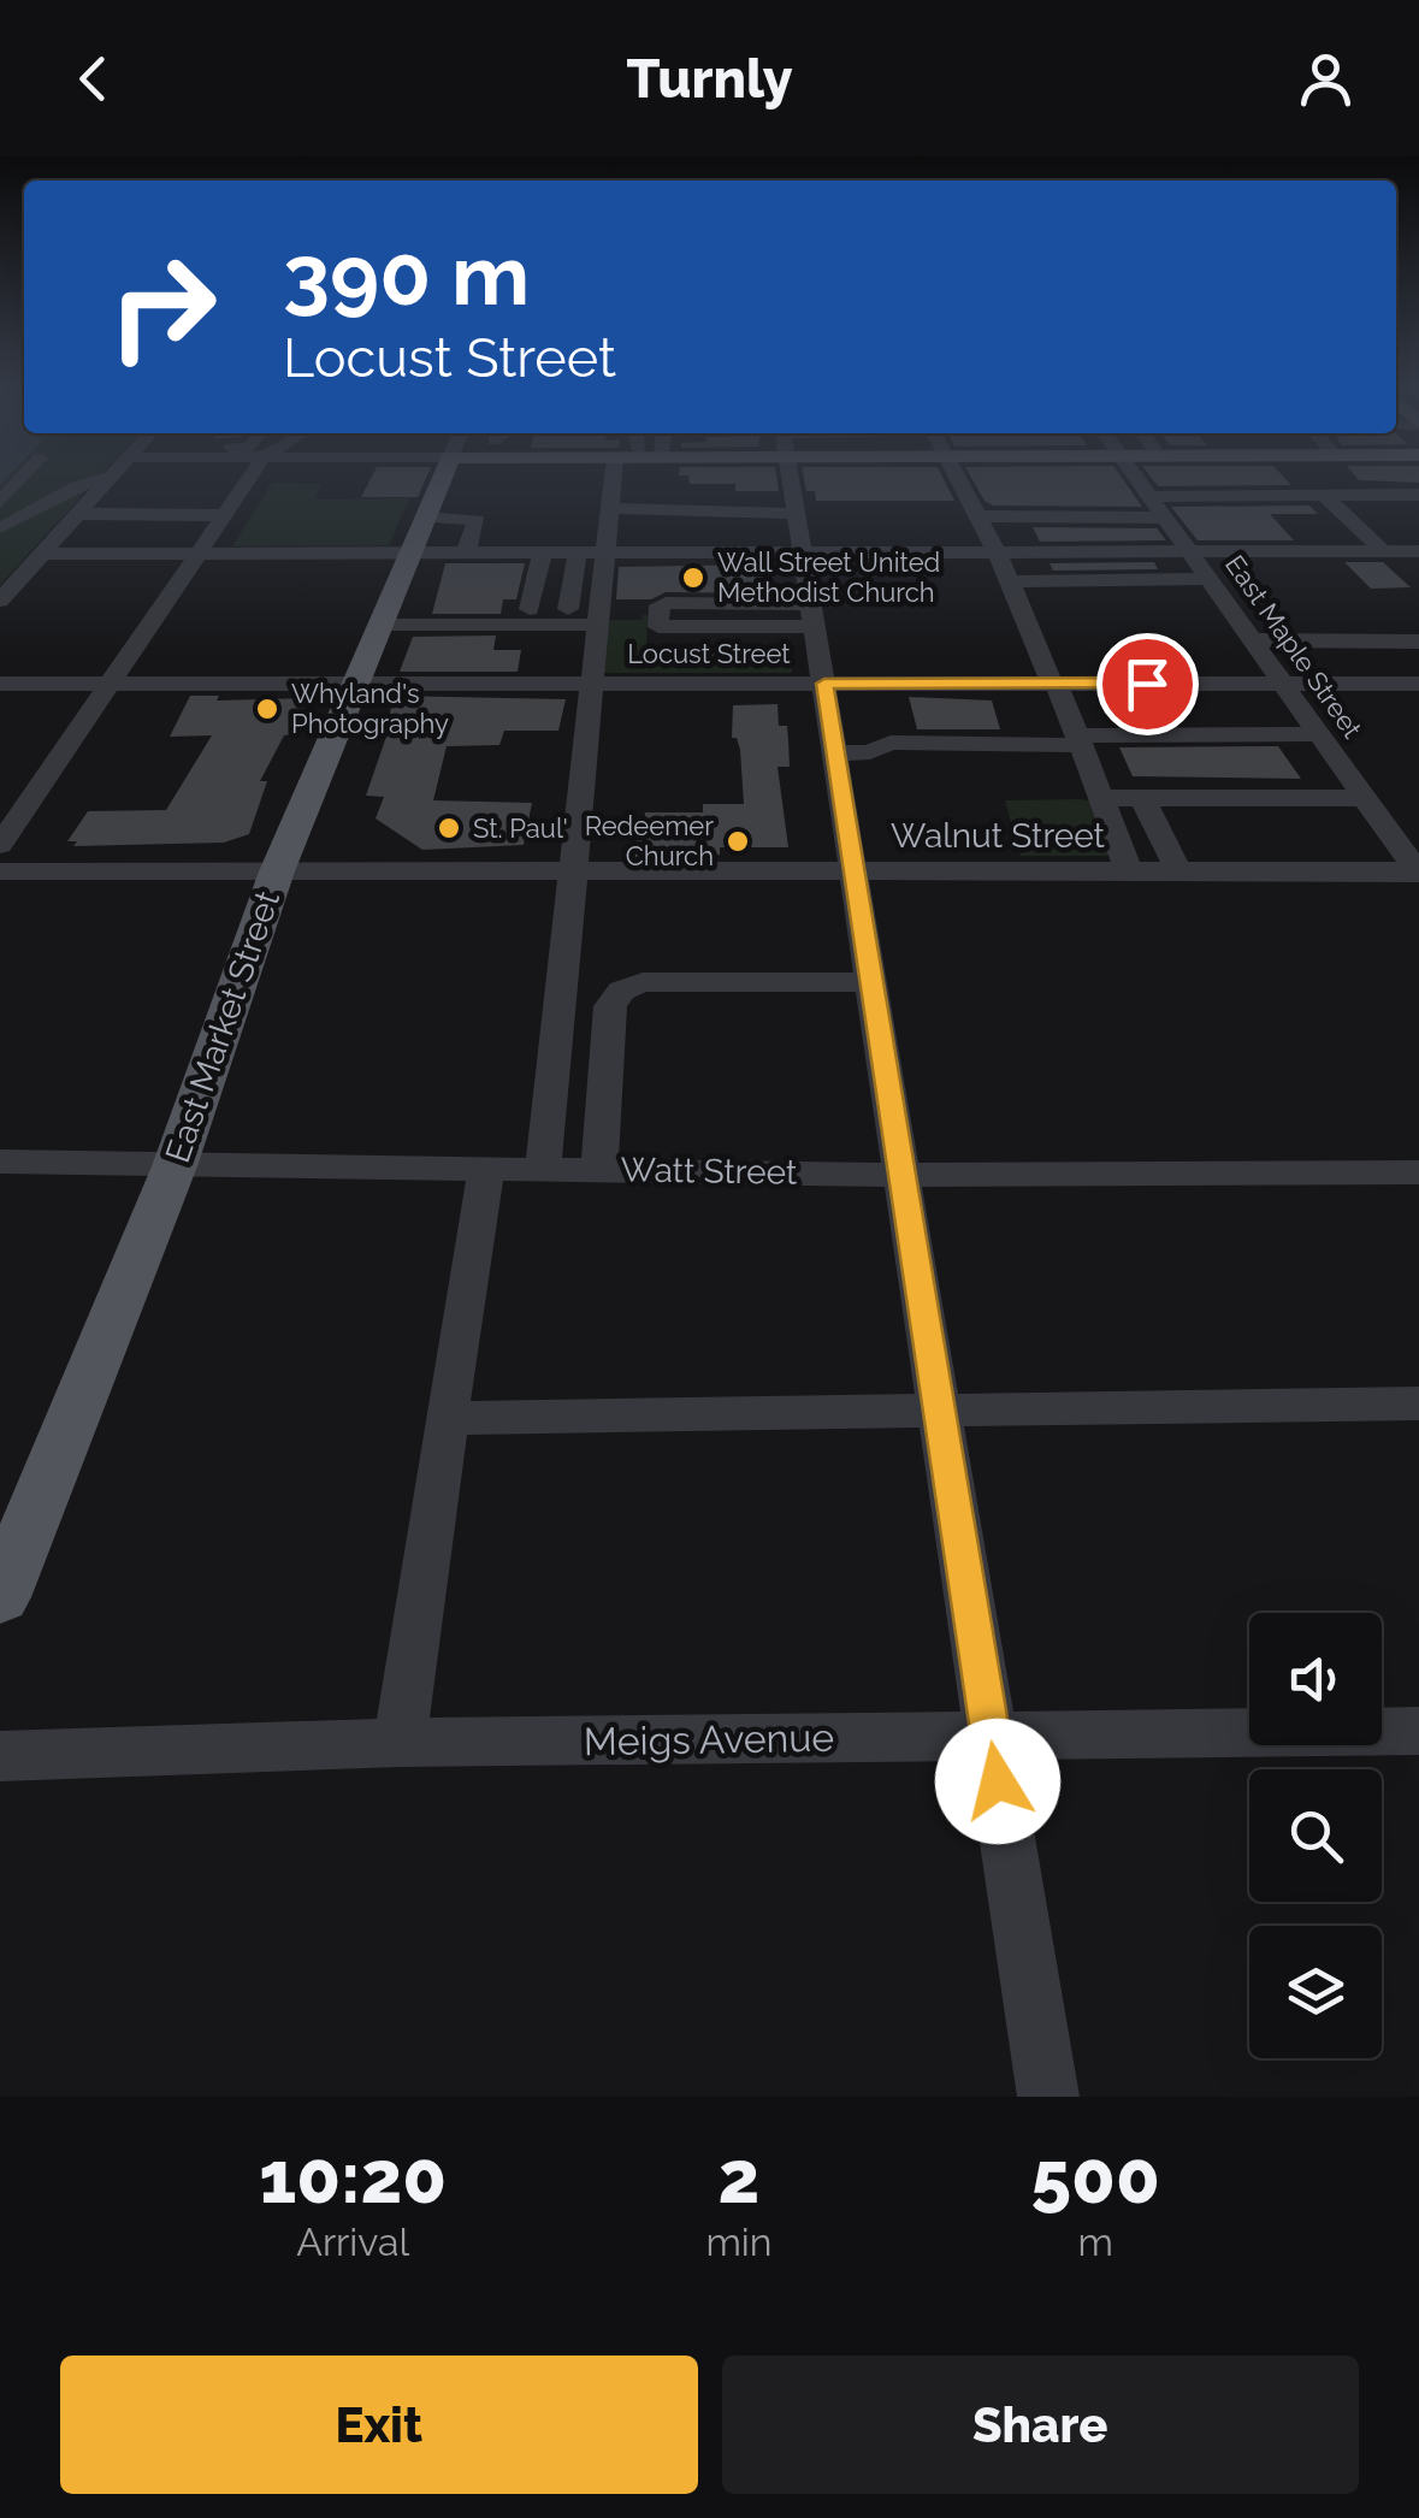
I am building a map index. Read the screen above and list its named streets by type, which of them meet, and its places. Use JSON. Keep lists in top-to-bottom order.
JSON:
{
  "streets": {
    "main road": ["East Market Street"],
    "street": [
      "East Maple Street",
      "Locust Street",
      "Walnut Street",
      "Watt Street",
      "Meigs Avenue"
    ]
  },
  "crossings": [
    ["East Maple Street", "Locust Street"],
    ["East Maple Street", "Walnut Street"],
    ["Locust Street", "East Market Street"],
    ["Walnut Street", "East Market Street"],
    ["East Market Street", "Watt Street"]
  ],
  "places": [
    "Wall Street United Methodist Church",
    "Whyland's Photography",
    "St. Paul'",
    "Redeemer Church"
  ],
  "page": {
    "header": "Turnly",
    "turn": ["390 m", "Locust Street"],
    "eta": [
      "10:20",
      "Arrival",
      "2",
      "min",
      "500",
      "m"
    ],
    "buttons": ["Exit", "Share"]
  }
}
